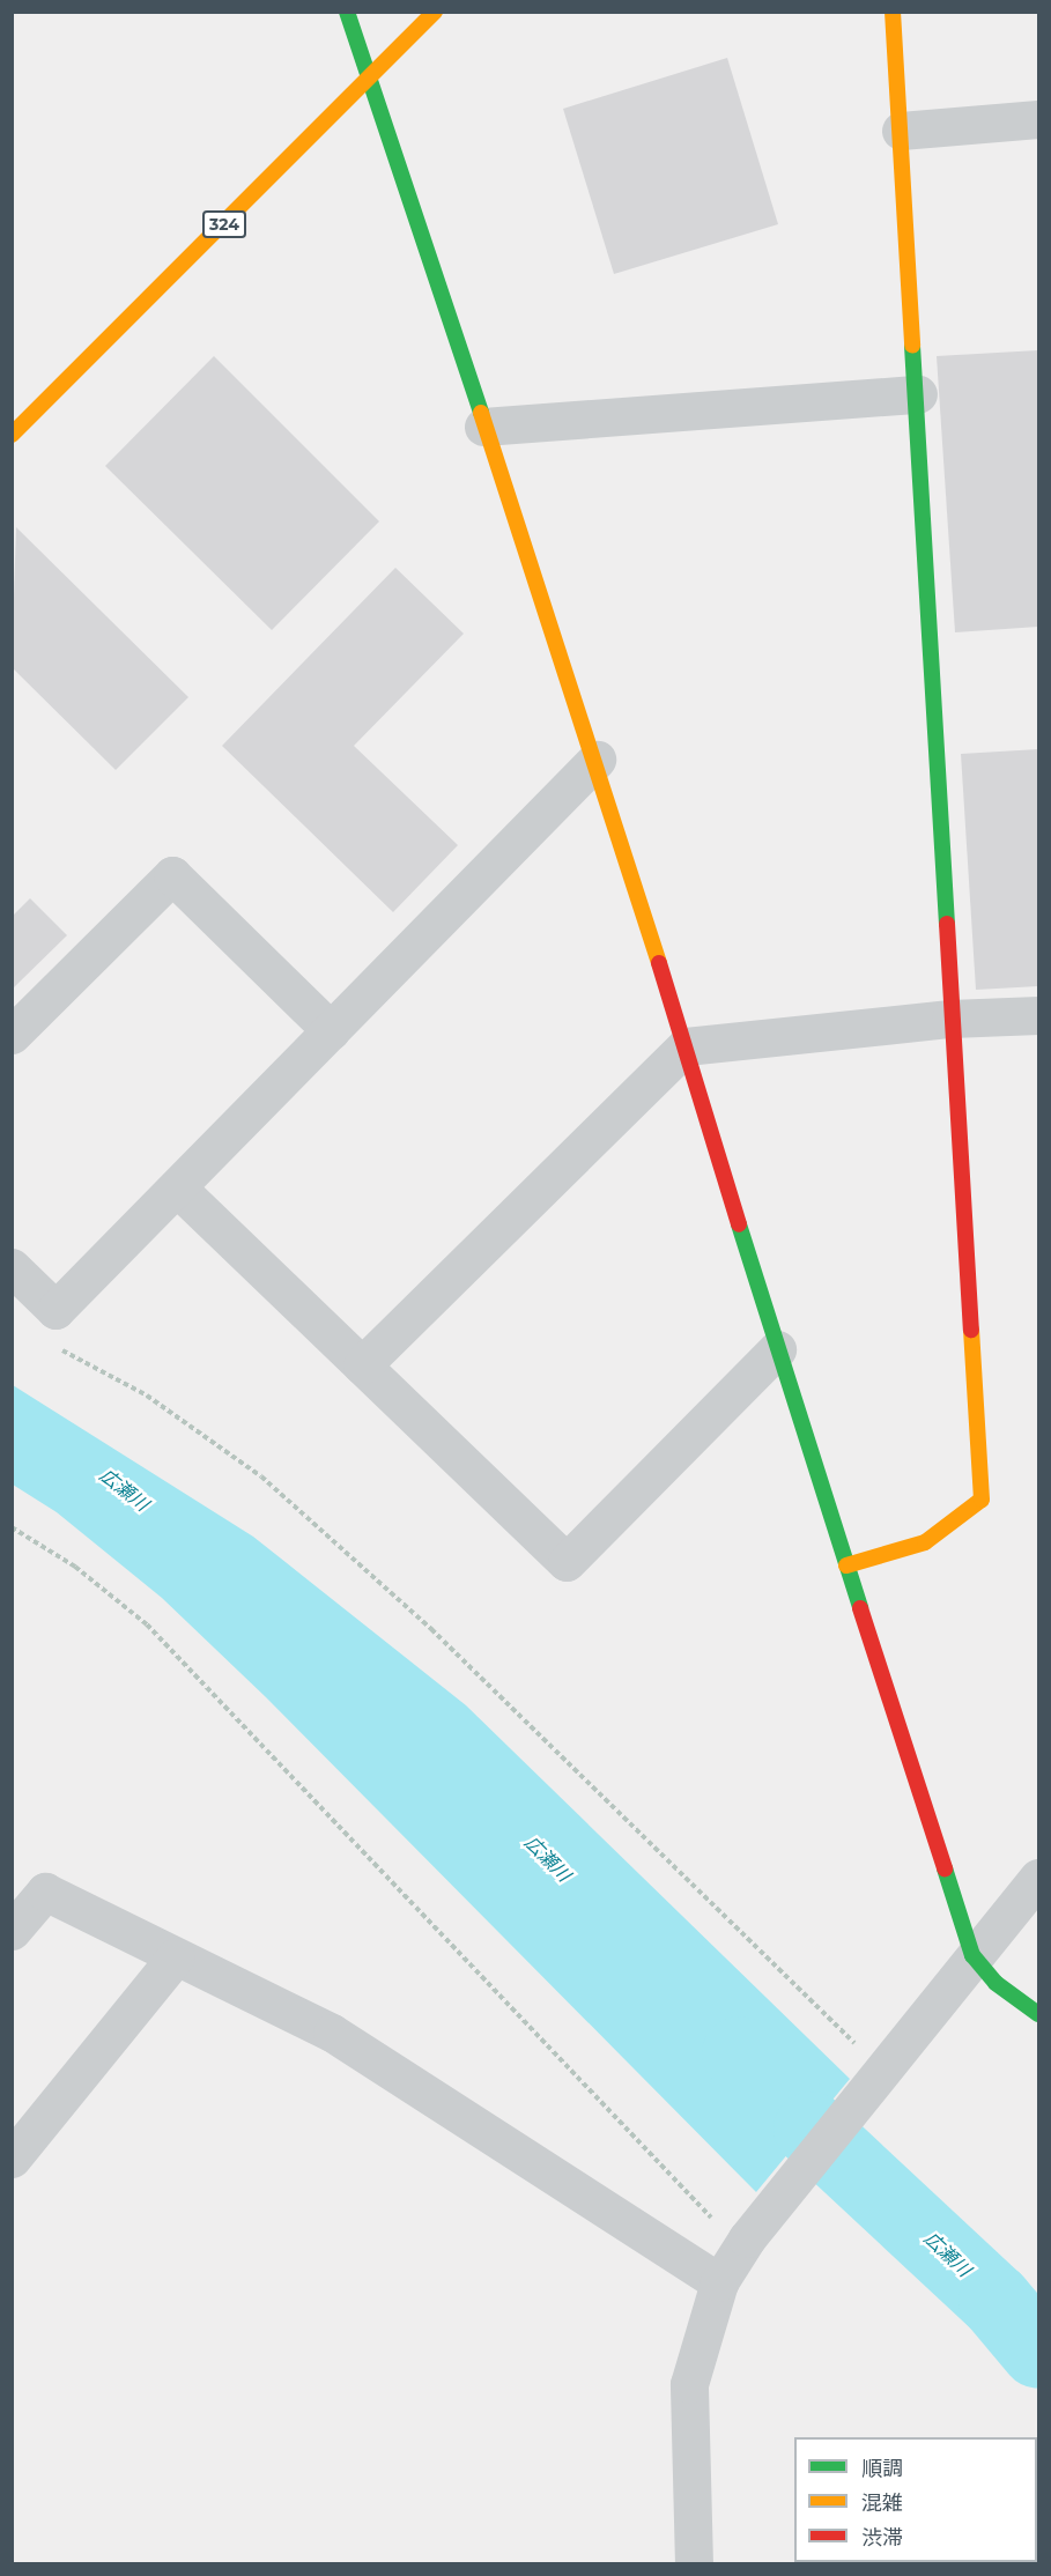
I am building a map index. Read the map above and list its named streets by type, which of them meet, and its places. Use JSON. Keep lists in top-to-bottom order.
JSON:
{
  "streets": {
    "main road": ["324"]
  },
  "water": ["広瀬川"],
  "legend": ["順調", "混雑", "渋滞"]
}
